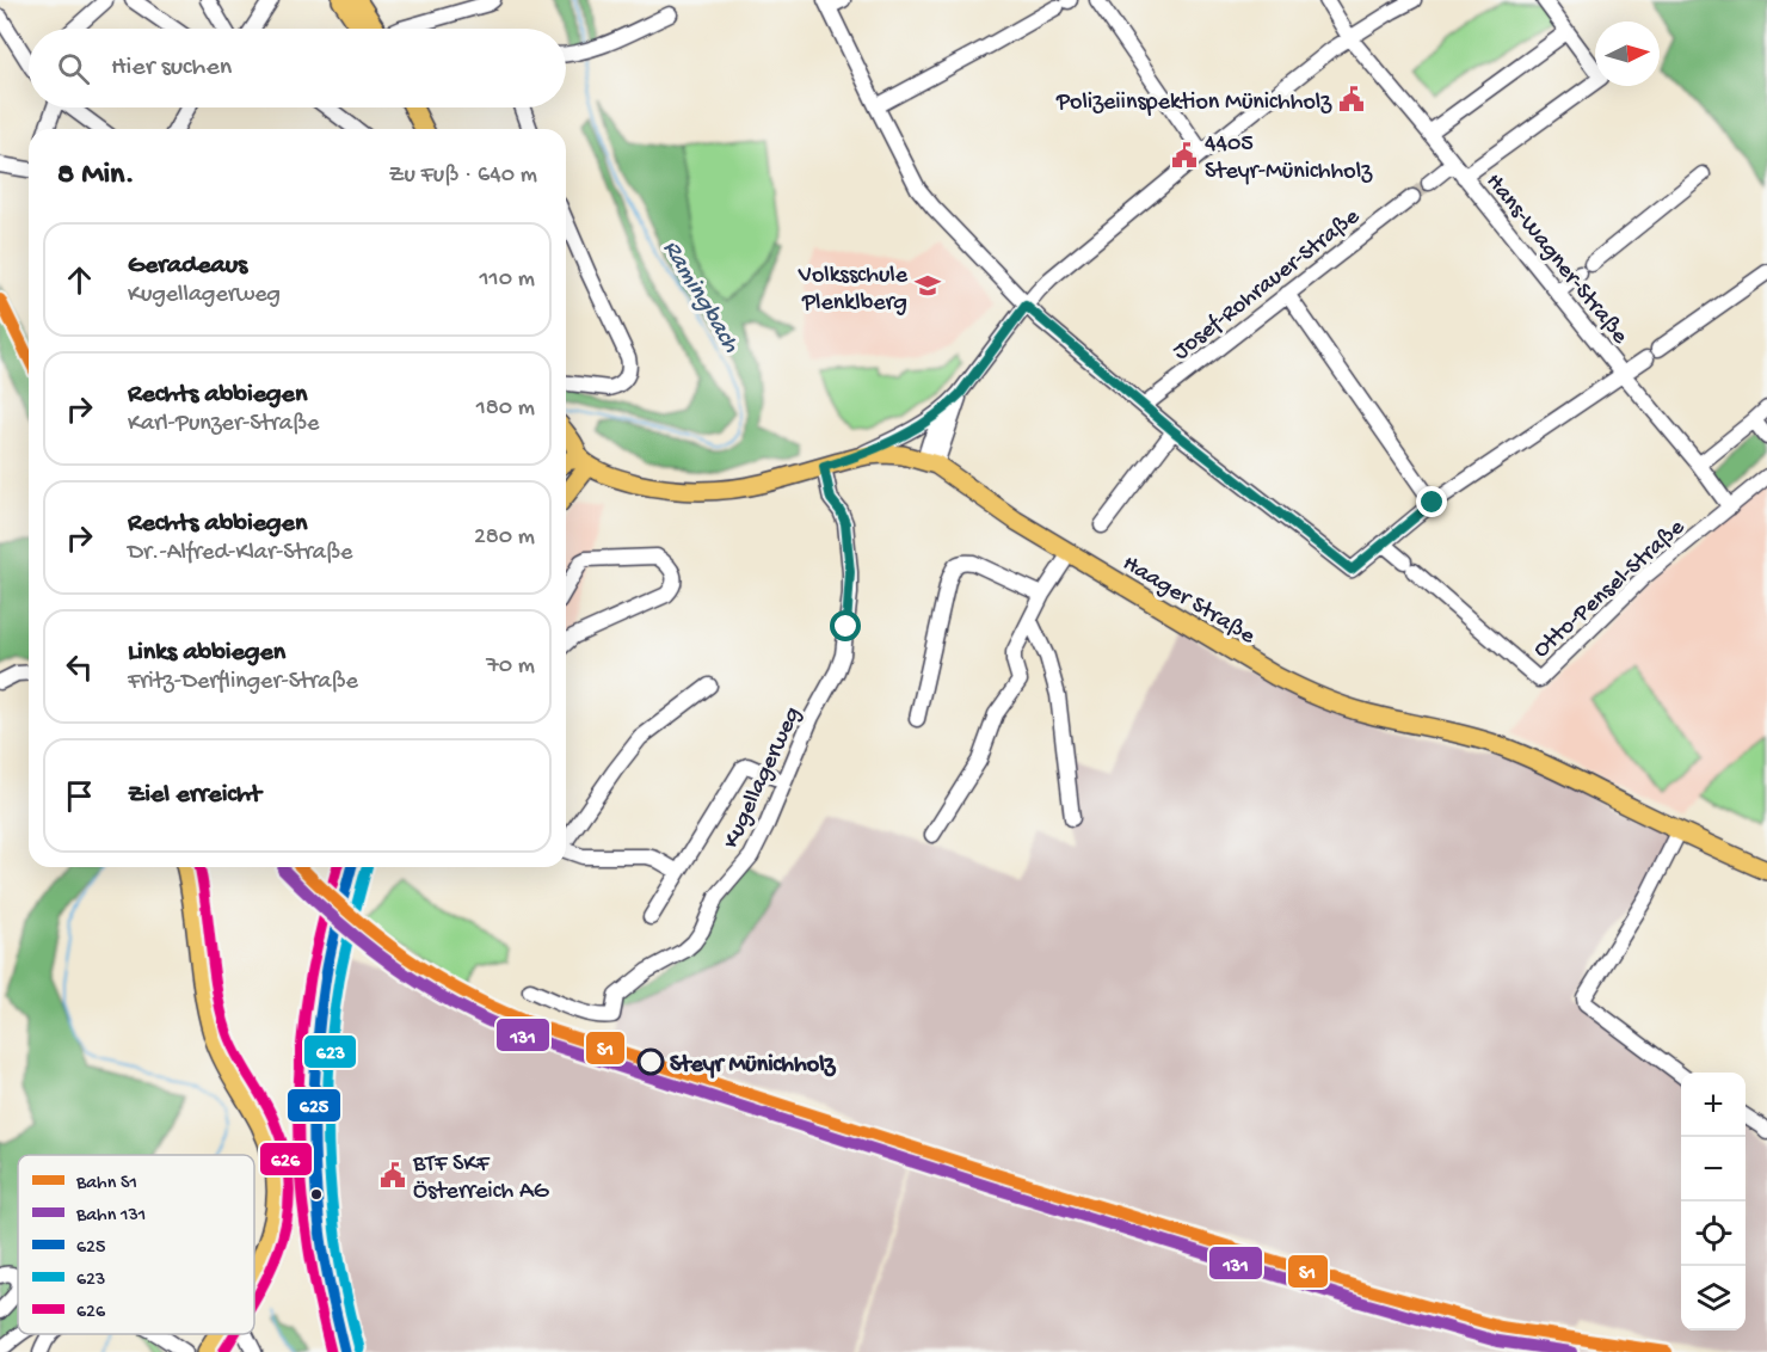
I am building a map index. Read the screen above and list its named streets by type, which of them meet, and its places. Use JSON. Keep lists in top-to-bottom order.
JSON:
{
  "streets": {
    "main road": ["Haager Straße"],
    "street": [
      "Hans-Wagner-Straße",
      "Josef-Rohrauer-Straße",
      "Otto-Pensel-Straße",
      "Kugellagerweg"
    ]
  },
  "crossings": [
    ["Hans-Wagner-Straße", "Otto-Pensel-Straße"],
    ["Haager Straße", "Kugellagerweg"]
  ],
  "water": ["Ramingbach"],
  "places": {
    "public building": ["Polizeiinspektion Münichholz", "4405 Steyr-Münichholz", "BTF SKF Österreich AG"],
    "school or university": ["Volksschule Plenklberg"],
    "other": ["Steyr Münichholz"]
  },
  "lines": [
    "rail line S1",
    "transit line 625",
    "transit line 623",
    "transit line 626",
    "rail line 131"
  ],
  "legend": [
    "Bahn S1",
    "Bahn 131",
    "625",
    "623",
    "626"
  ],
  "north": "right",
  "page": {
    "search": "Hier suchen",
    "heading": ["8 Min.", "Zu Fuß · 640 m"],
    "list": [
      ["Geradeaus", "Kugellagerweg", "110 m"],
      ["Rechts abbiegen", "Karl-Punzer-Straße", "180 m"],
      ["Rechts abbiegen", "Dr.-Alfred-Klar-Straße", "280 m"],
      ["Links abbiegen", "Fritz-Derflinger-Straße", "70 m"],
      "Ziel erreicht"
    ],
    "map_buttons": ["+", "−"]
  }
}
